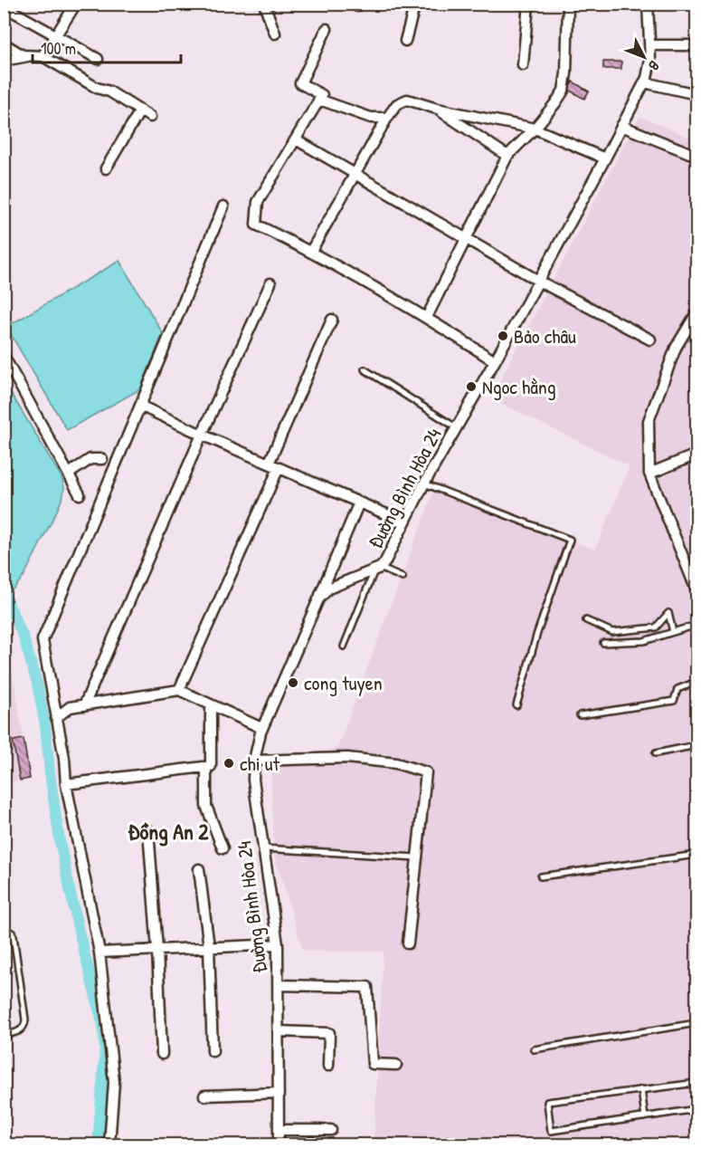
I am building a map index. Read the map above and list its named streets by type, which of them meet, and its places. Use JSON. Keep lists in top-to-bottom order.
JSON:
{
  "streets": {
    "street": ["Đường Bình Hòa 24"]
  },
  "districts": ["Đồng An 2"],
  "places": [
    "Bảo châu",
    "Ngoc hằng",
    "cong tuyen",
    "chi ut"
  ],
  "scale_bar": "100 m",
  "north": "bottom right"
}
